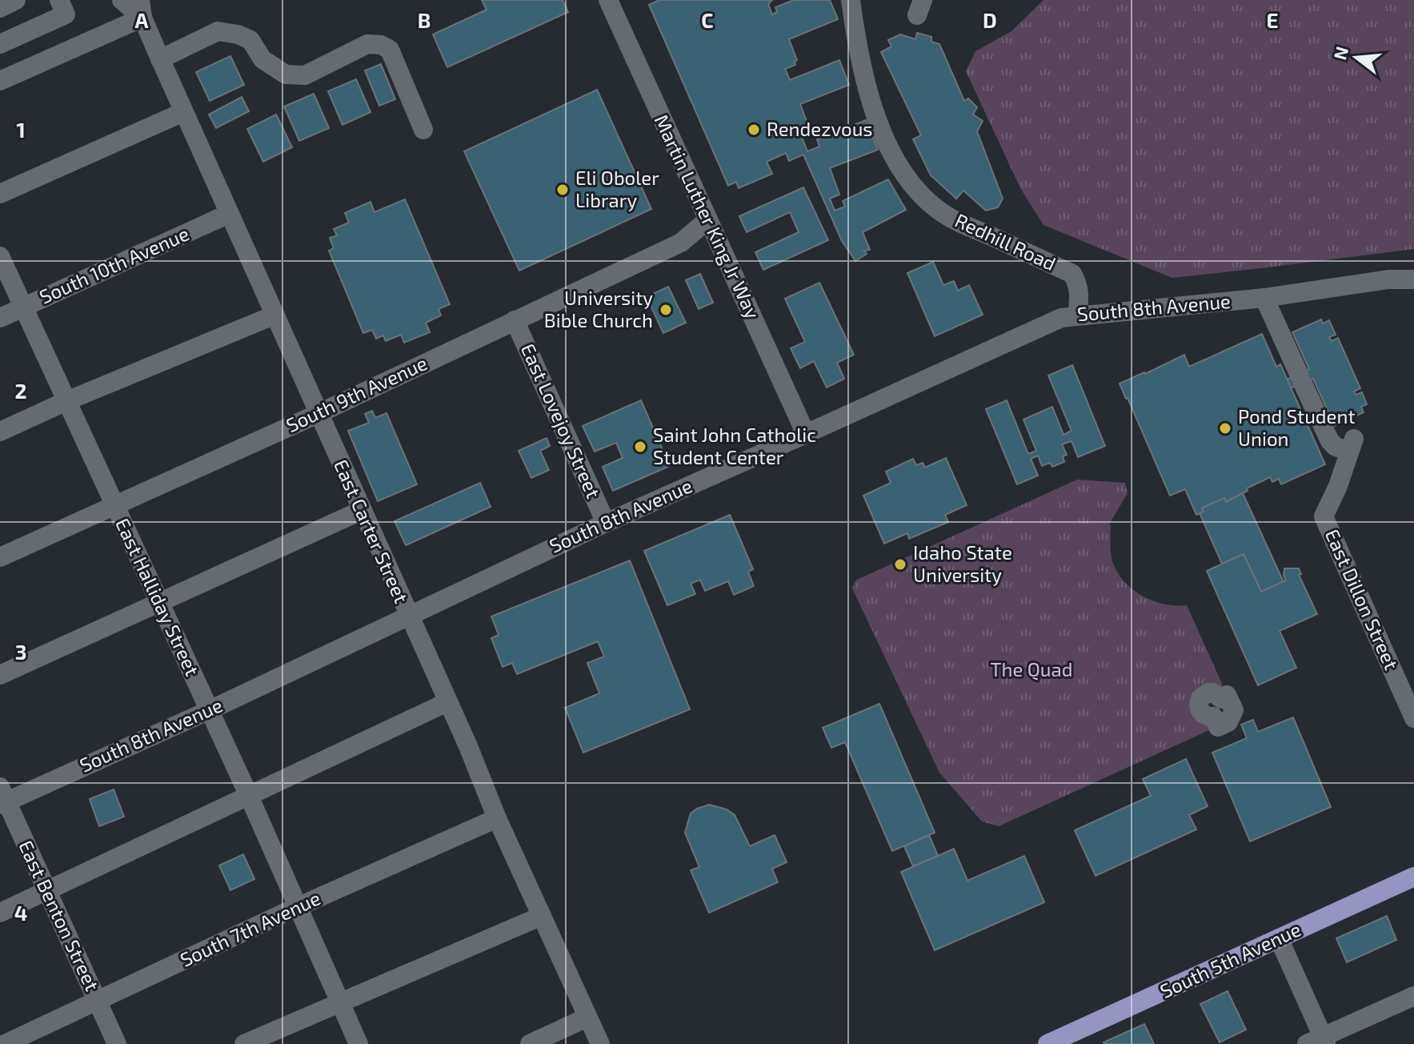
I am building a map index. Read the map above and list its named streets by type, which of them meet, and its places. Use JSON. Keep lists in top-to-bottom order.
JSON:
{
  "streets": {
    "main road": ["South 5th Avenue"],
    "street": [
      "Martin Luther King Jr Way",
      "Redhill Road",
      "South 10th Avenue",
      "South 8th Avenue",
      "South 9th Avenue",
      "East Lovejoy Street",
      "East Carter Street",
      "East Halliday Street",
      "East Dillon Street",
      "East Benton Street",
      "South 7th Avenue"
    ]
  },
  "crossings": [
    ["Martin Luther King Jr Way", "South 8th Avenue"],
    ["Martin Luther King Jr Way", "South 9th Avenue"],
    ["Redhill Road", "South 8th Avenue"],
    ["South 10th Avenue", "East Carter Street"],
    ["South 10th Avenue", "East Halliday Street"],
    ["South 8th Avenue", "East Lovejoy Street"],
    ["South 8th Avenue", "East Carter Street"],
    ["South 8th Avenue", "East Halliday Street"],
    ["South 8th Avenue", "East Dillon Street"],
    ["South 8th Avenue", "East Benton Street"],
    ["South 9th Avenue", "East Lovejoy Street"],
    ["South 9th Avenue", "East Carter Street"],
    ["South 9th Avenue", "East Halliday Street"],
    ["East Carter Street", "South 7th Avenue"],
    ["East Halliday Street", "South 7th Avenue"],
    ["East Benton Street", "South 7th Avenue"]
  ],
  "parks": ["The Quad"],
  "places": [
    "Rendezvous",
    "Eli Oboler Library",
    "University Bible Church",
    "Pond Student Union",
    "Saint John Catholic Student Center",
    "Idaho State University"
  ],
  "north": "left",
  "grid": {
    "columns": [
      "A",
      "B",
      "C",
      "D",
      "E"
    ],
    "rows": [
      "1",
      "2",
      "3",
      "4"
    ]
  }
}
